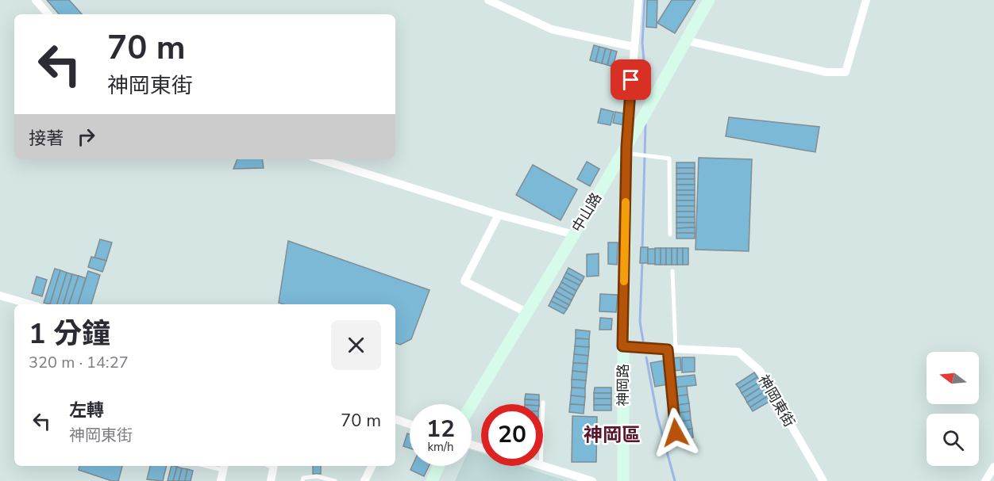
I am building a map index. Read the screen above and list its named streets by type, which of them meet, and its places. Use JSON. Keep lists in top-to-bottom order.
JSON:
{
  "streets": {
    "street": ["中山路", "神岡路", "神岡東街"]
  },
  "crossings": [
    ["中山路", "神岡路"],
    ["神岡路", "神岡東街"]
  ],
  "districts": ["神岡區"],
  "north": "left",
  "page": {
    "turn": ["70 m", "神岡東街"],
    "then": "接著",
    "heading": ["1 分鐘", "320 m · 14:27"],
    "list": [
      {
        "name": "左轉",
        "note": "神岡東街",
        "value": "70 m"
      }
    ],
    "speed": "12 km/h",
    "limit": "20"
  }
}
